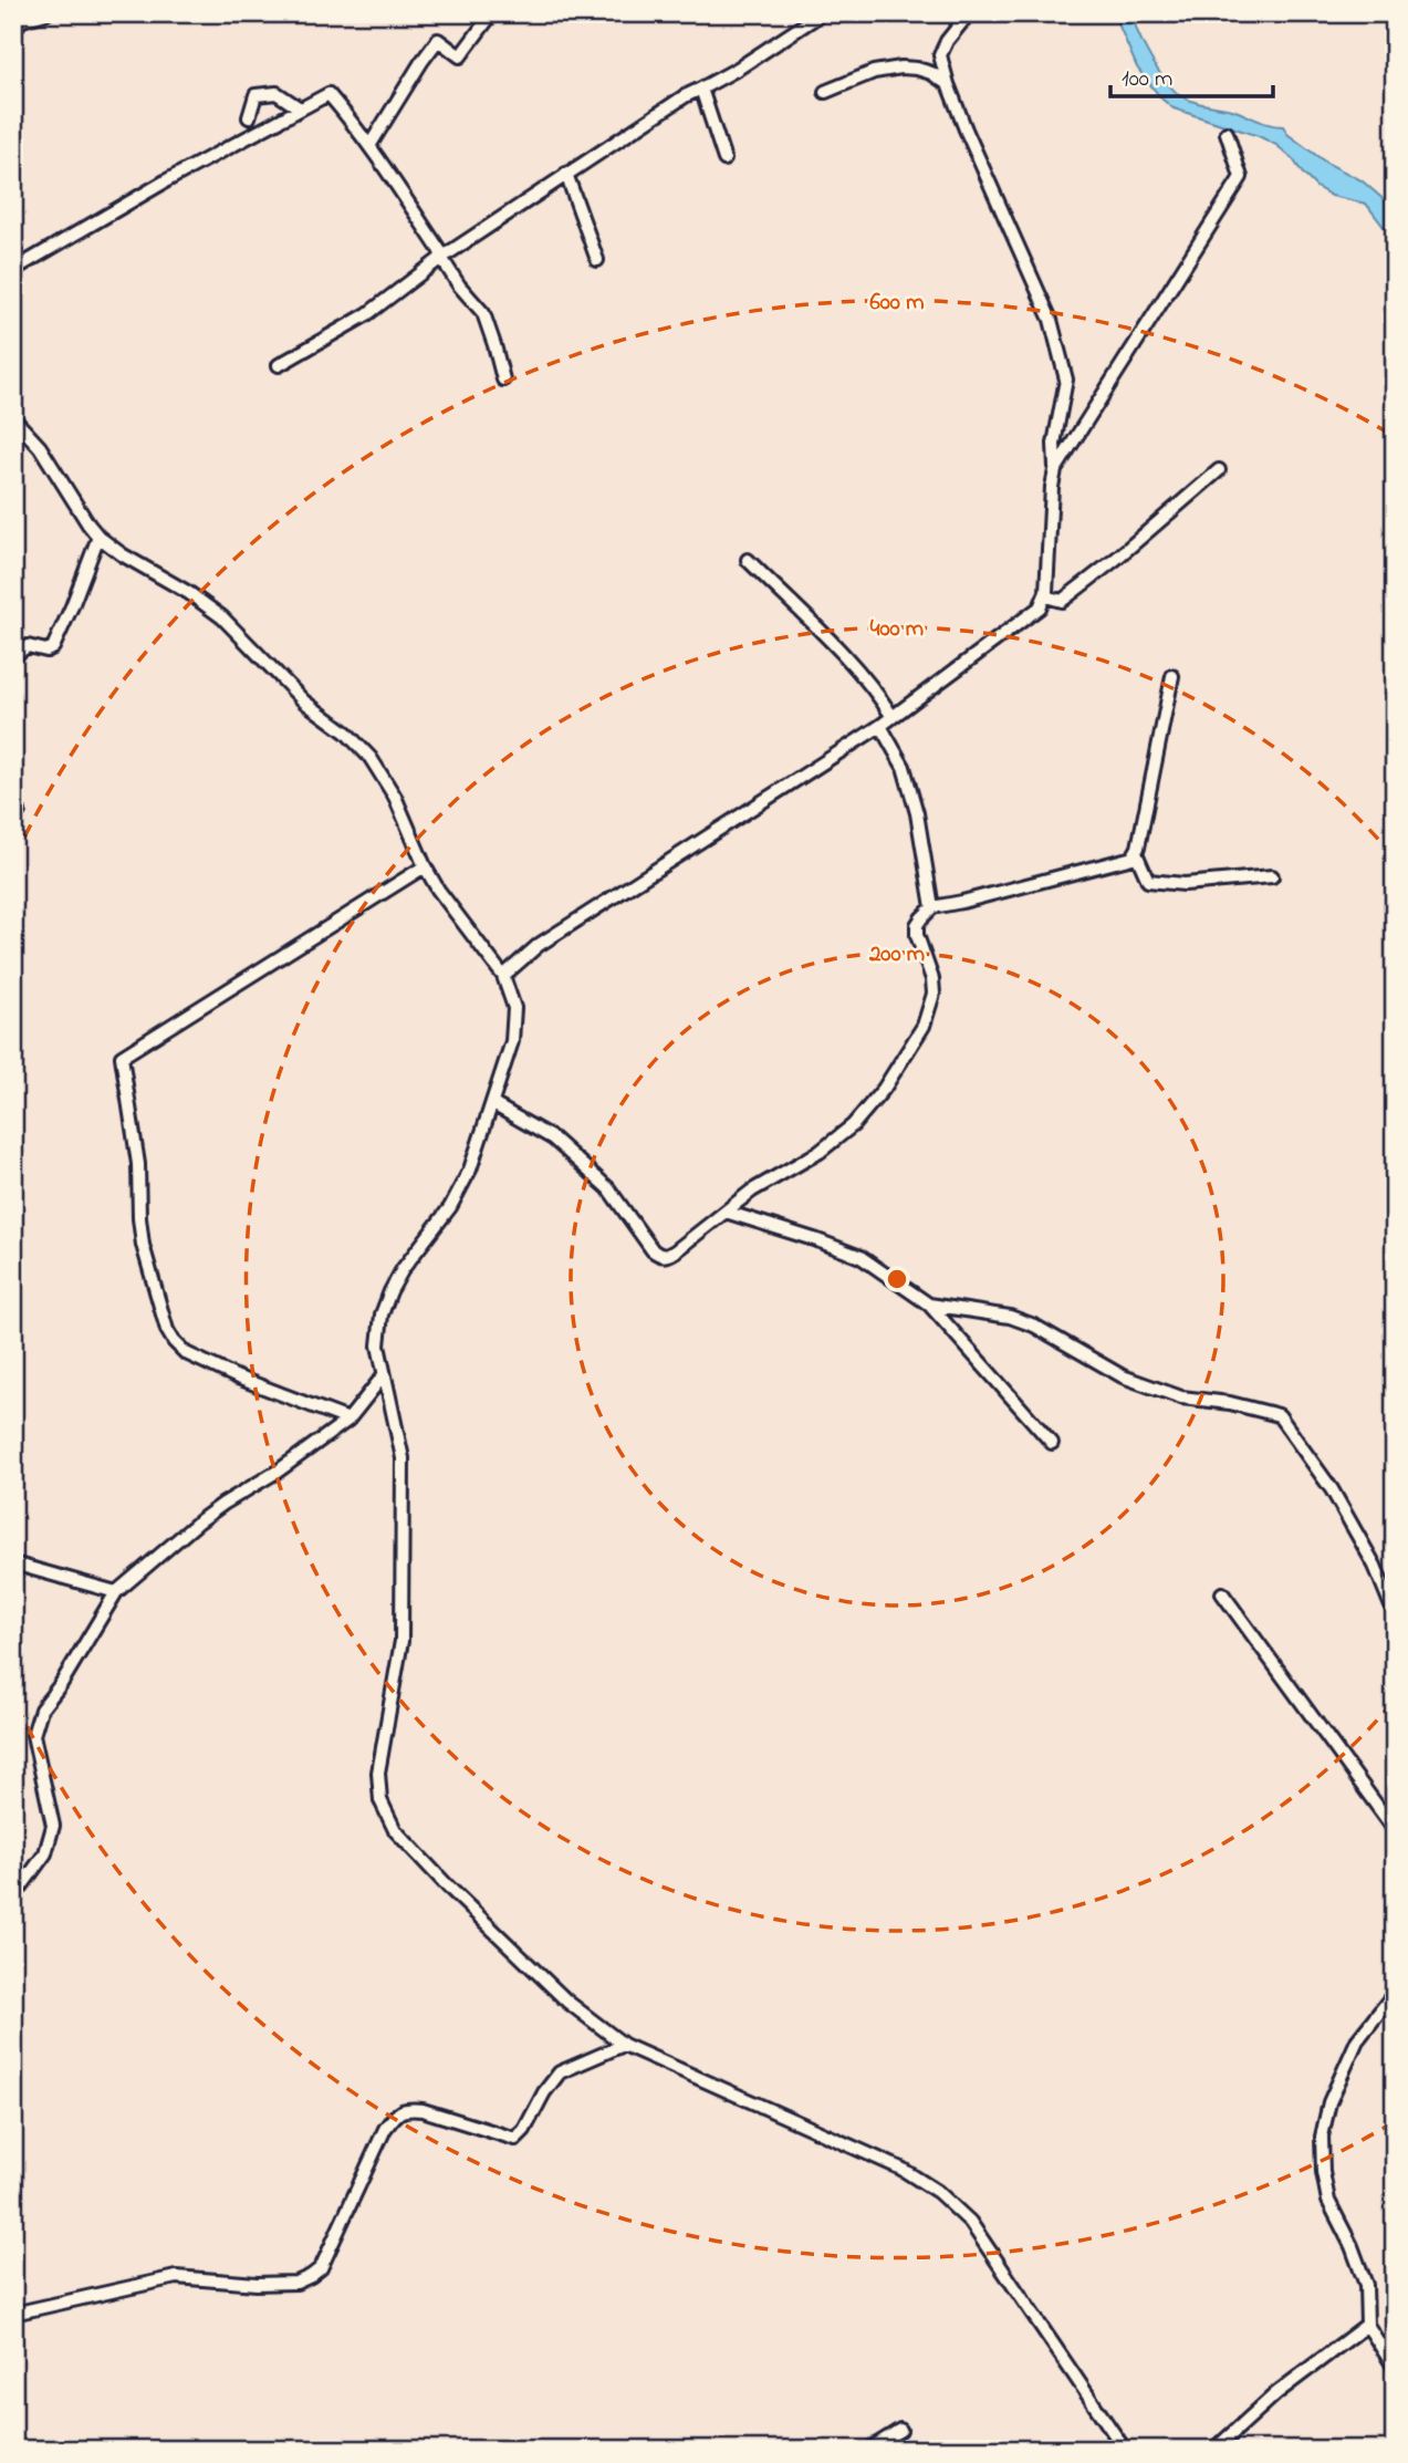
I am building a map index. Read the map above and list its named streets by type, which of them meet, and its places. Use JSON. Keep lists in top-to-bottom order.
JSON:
{
  "scale_bar": "100 m",
  "rings": ["600 m", "400 m", "200 m"]
}
